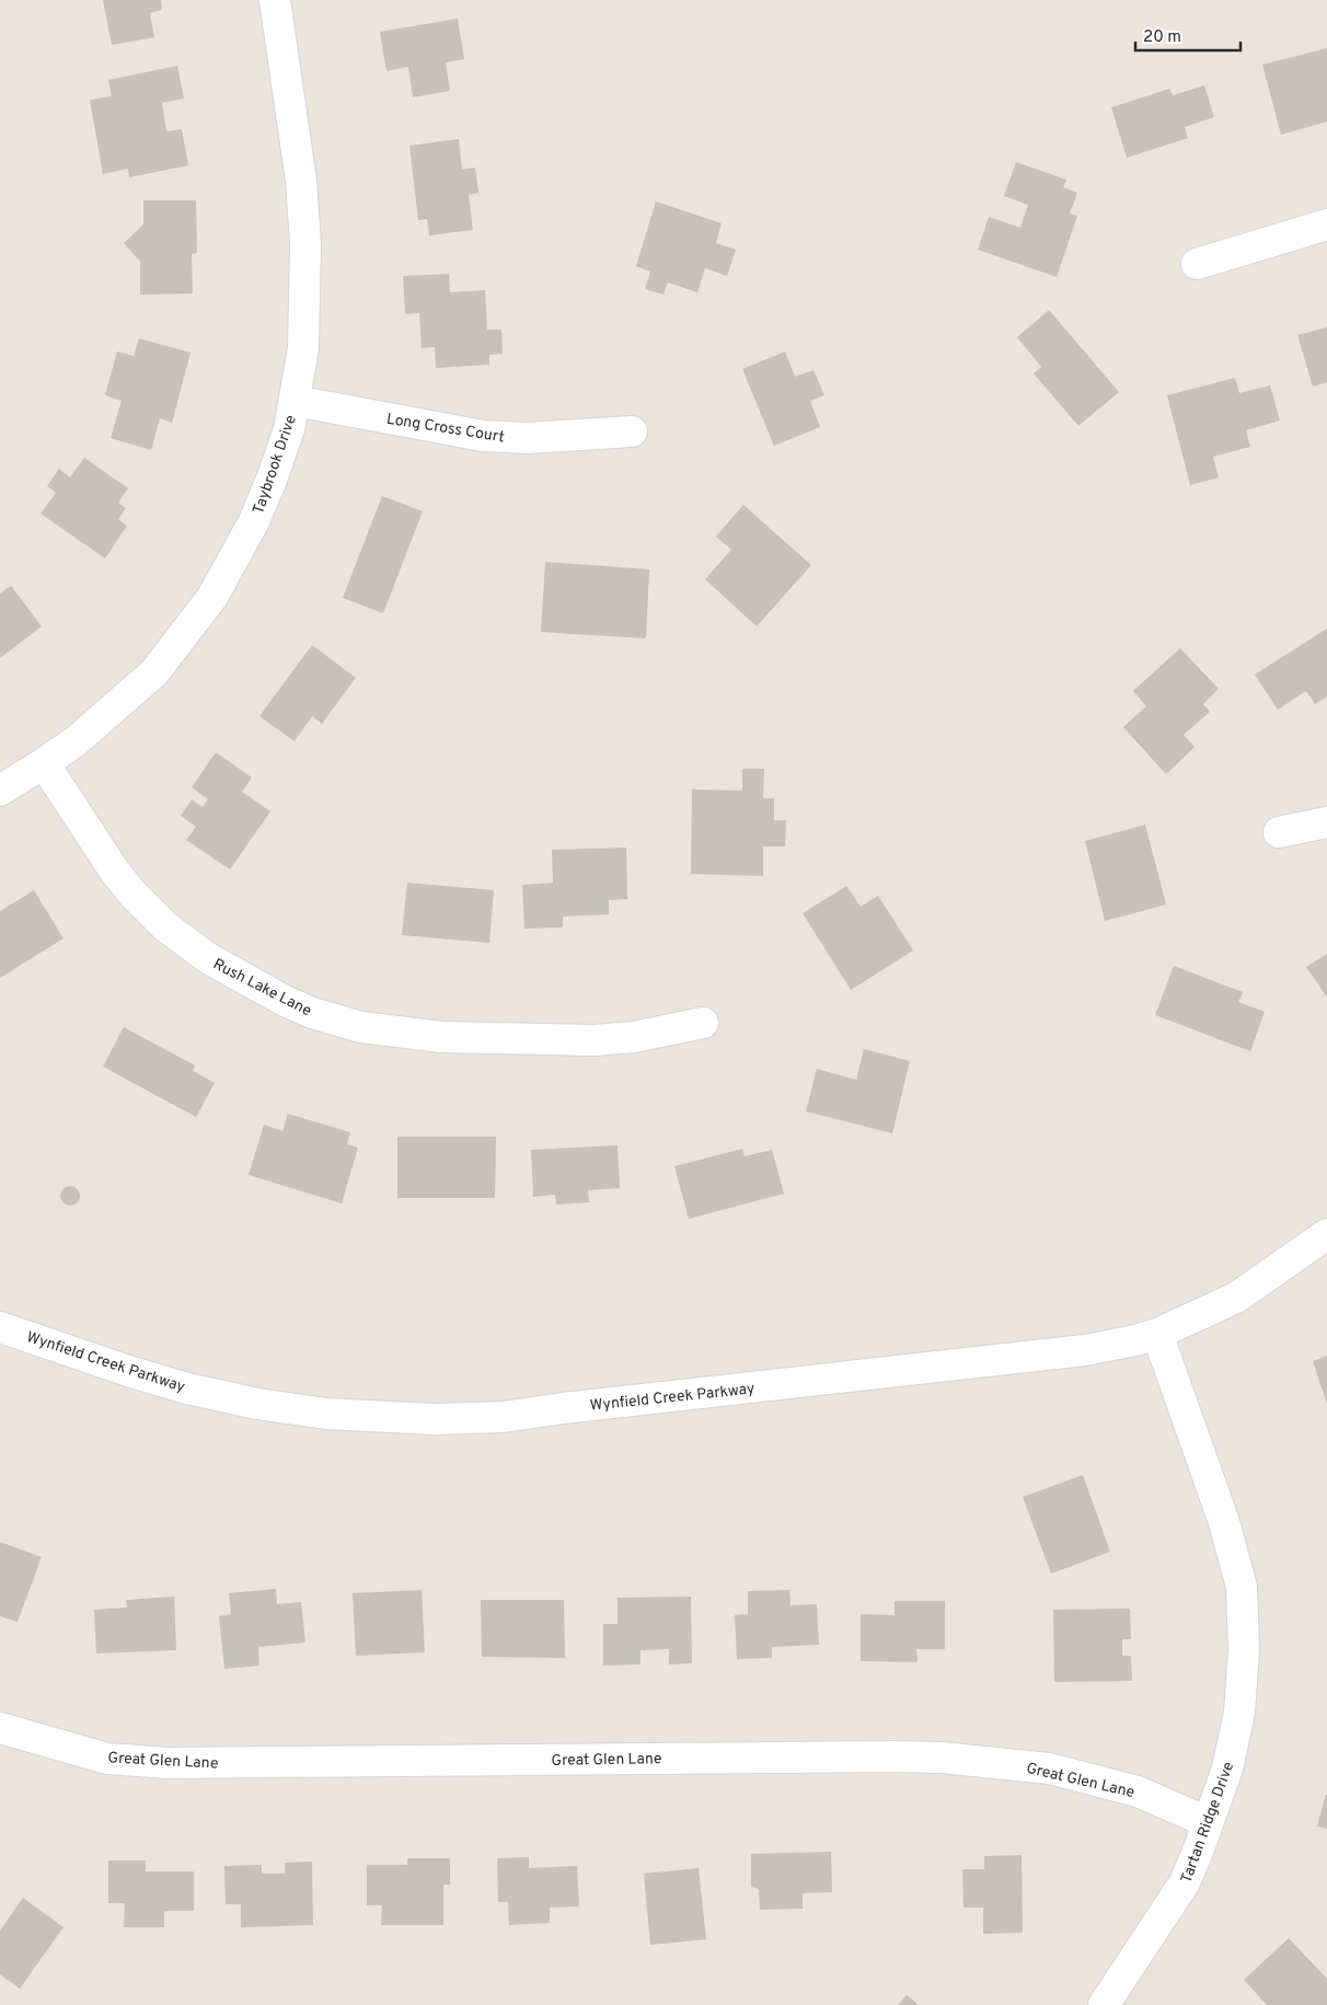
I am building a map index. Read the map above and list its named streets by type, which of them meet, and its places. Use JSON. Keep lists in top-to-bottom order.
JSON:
{
  "streets": {
    "street": [
      "Long Cross Court",
      "Taybrook Drive",
      "Rush Lake Lane",
      "Wynfield Creek Parkway",
      "Great Glen Lane",
      "Tartan Ridge Drive"
    ]
  },
  "crossings": [
    ["Long Cross Court", "Taybrook Drive"],
    ["Taybrook Drive", "Rush Lake Lane"],
    ["Wynfield Creek Parkway", "Tartan Ridge Drive"],
    ["Great Glen Lane", "Tartan Ridge Drive"]
  ],
  "scale_bar": "20 m"
}
